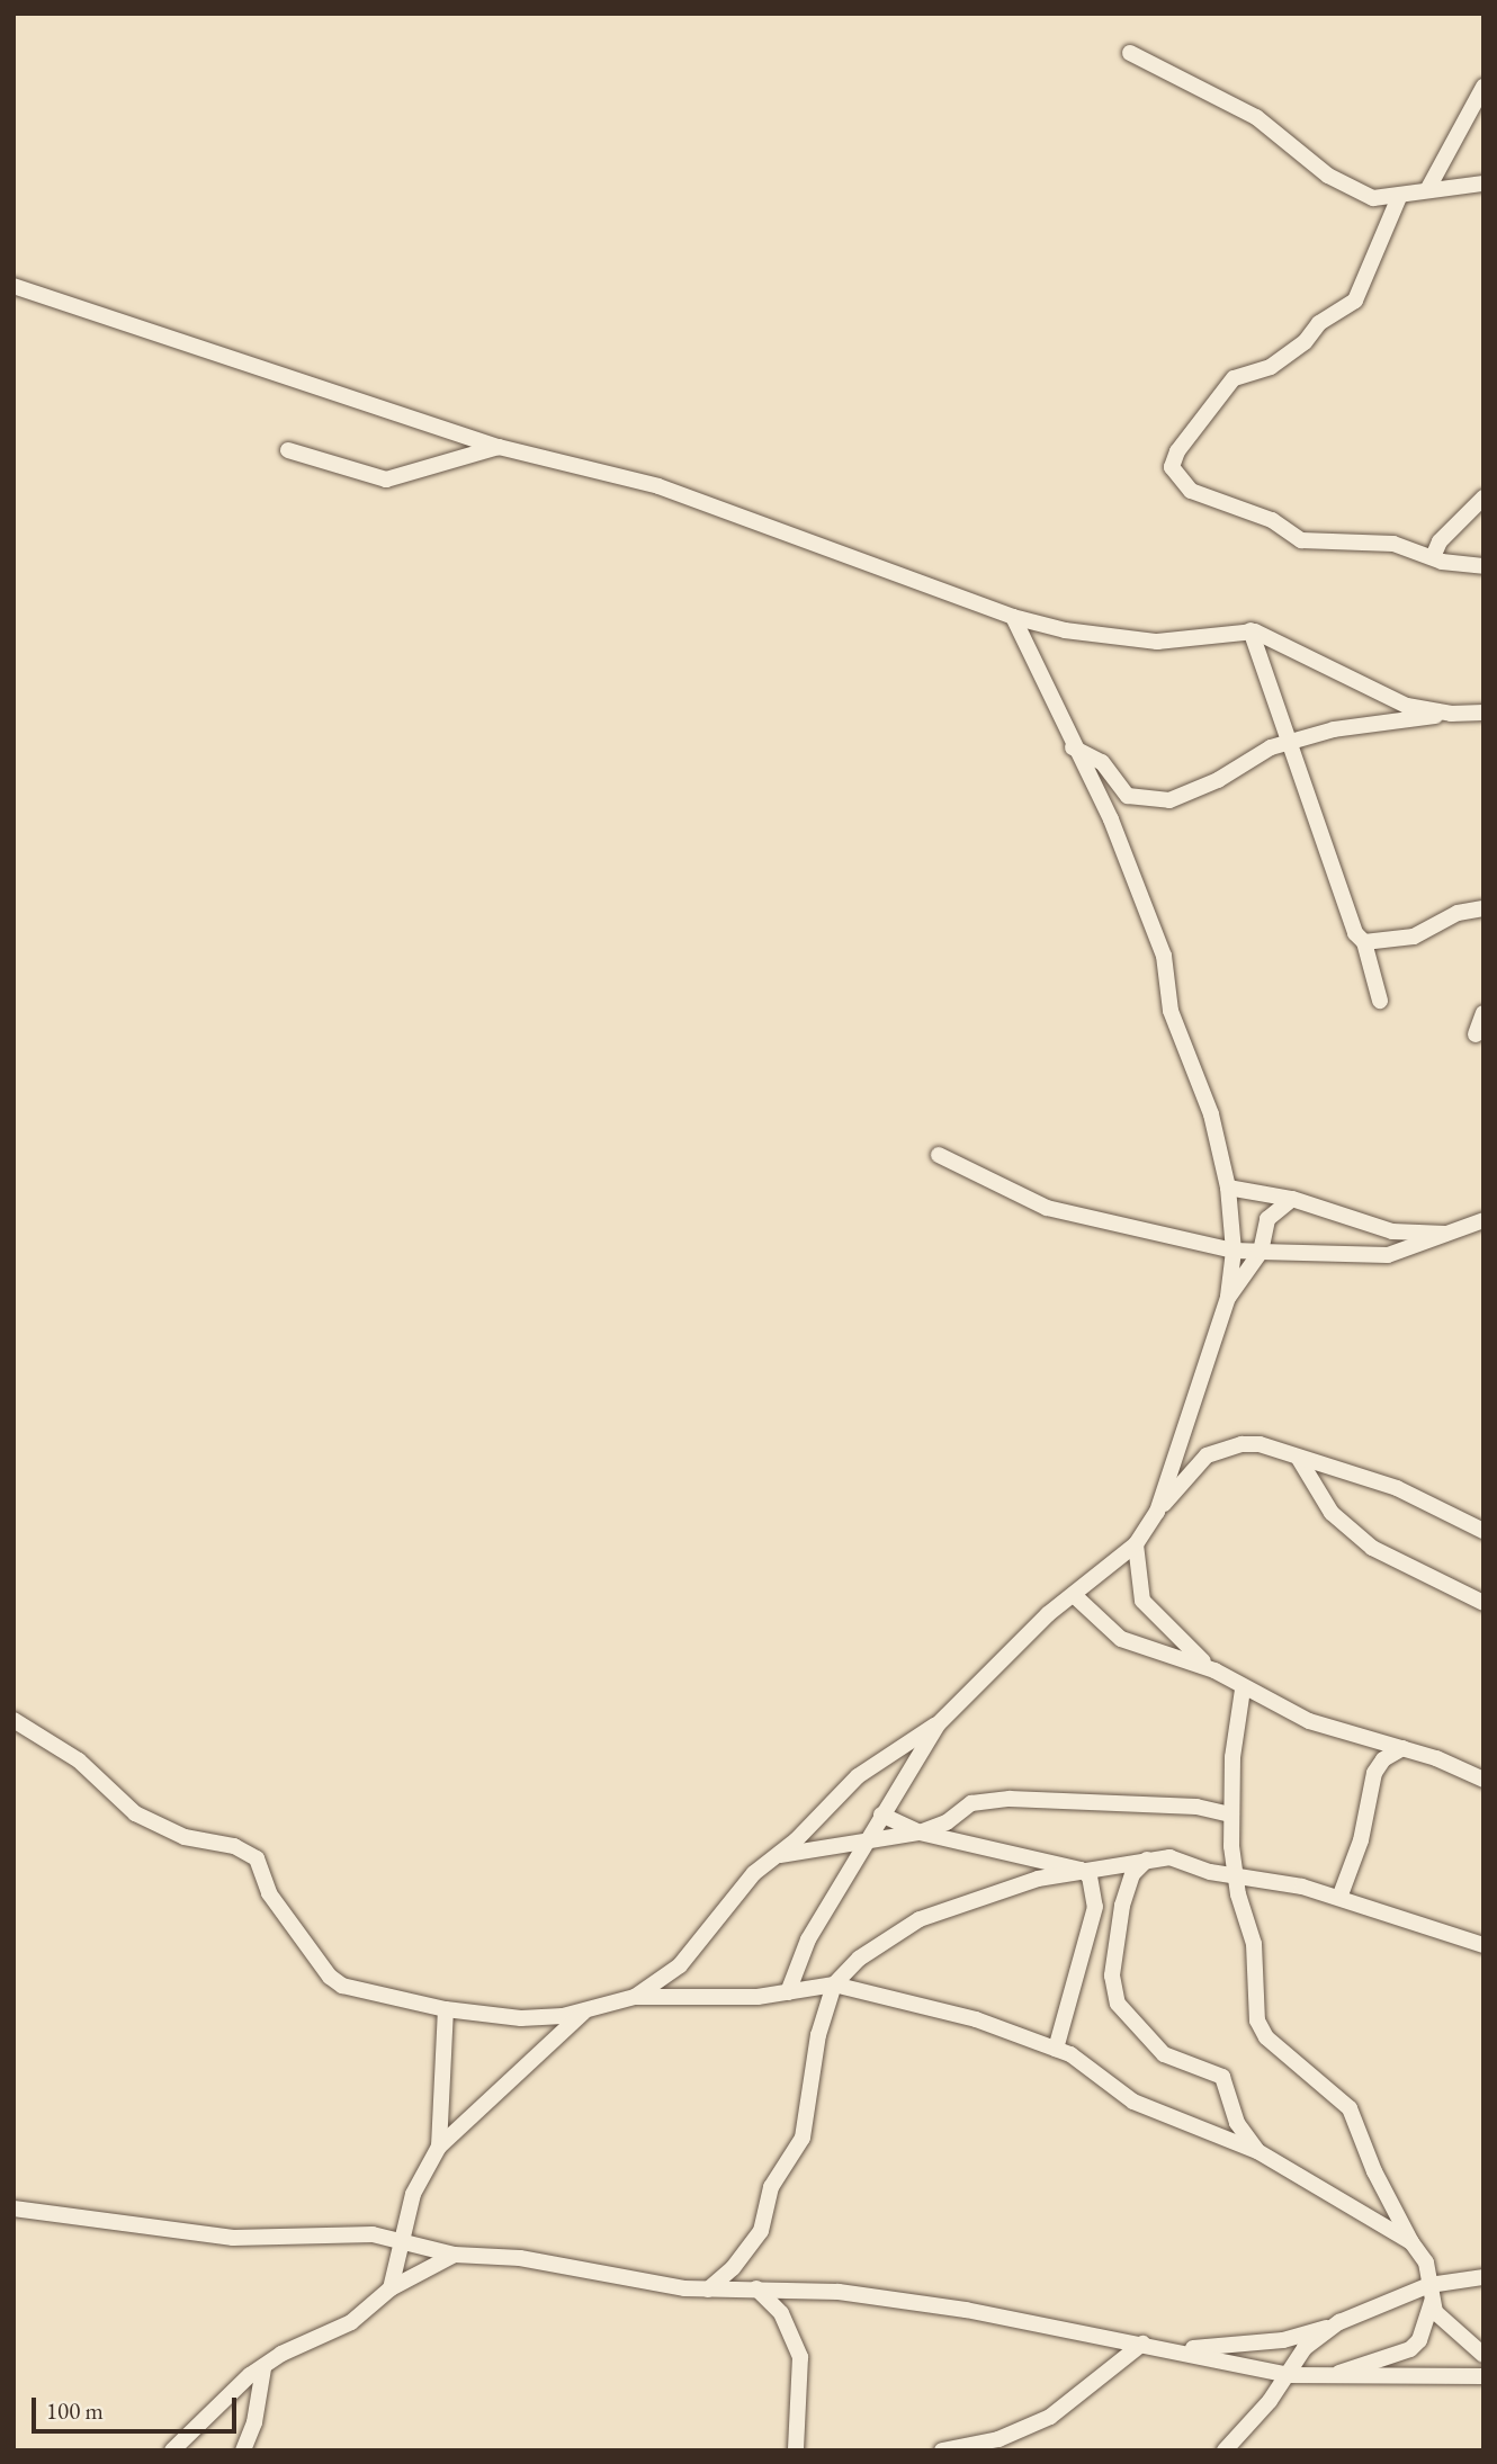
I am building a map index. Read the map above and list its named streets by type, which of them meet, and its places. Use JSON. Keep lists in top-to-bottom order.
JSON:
{
  "scale_bar": "100 m"
}
